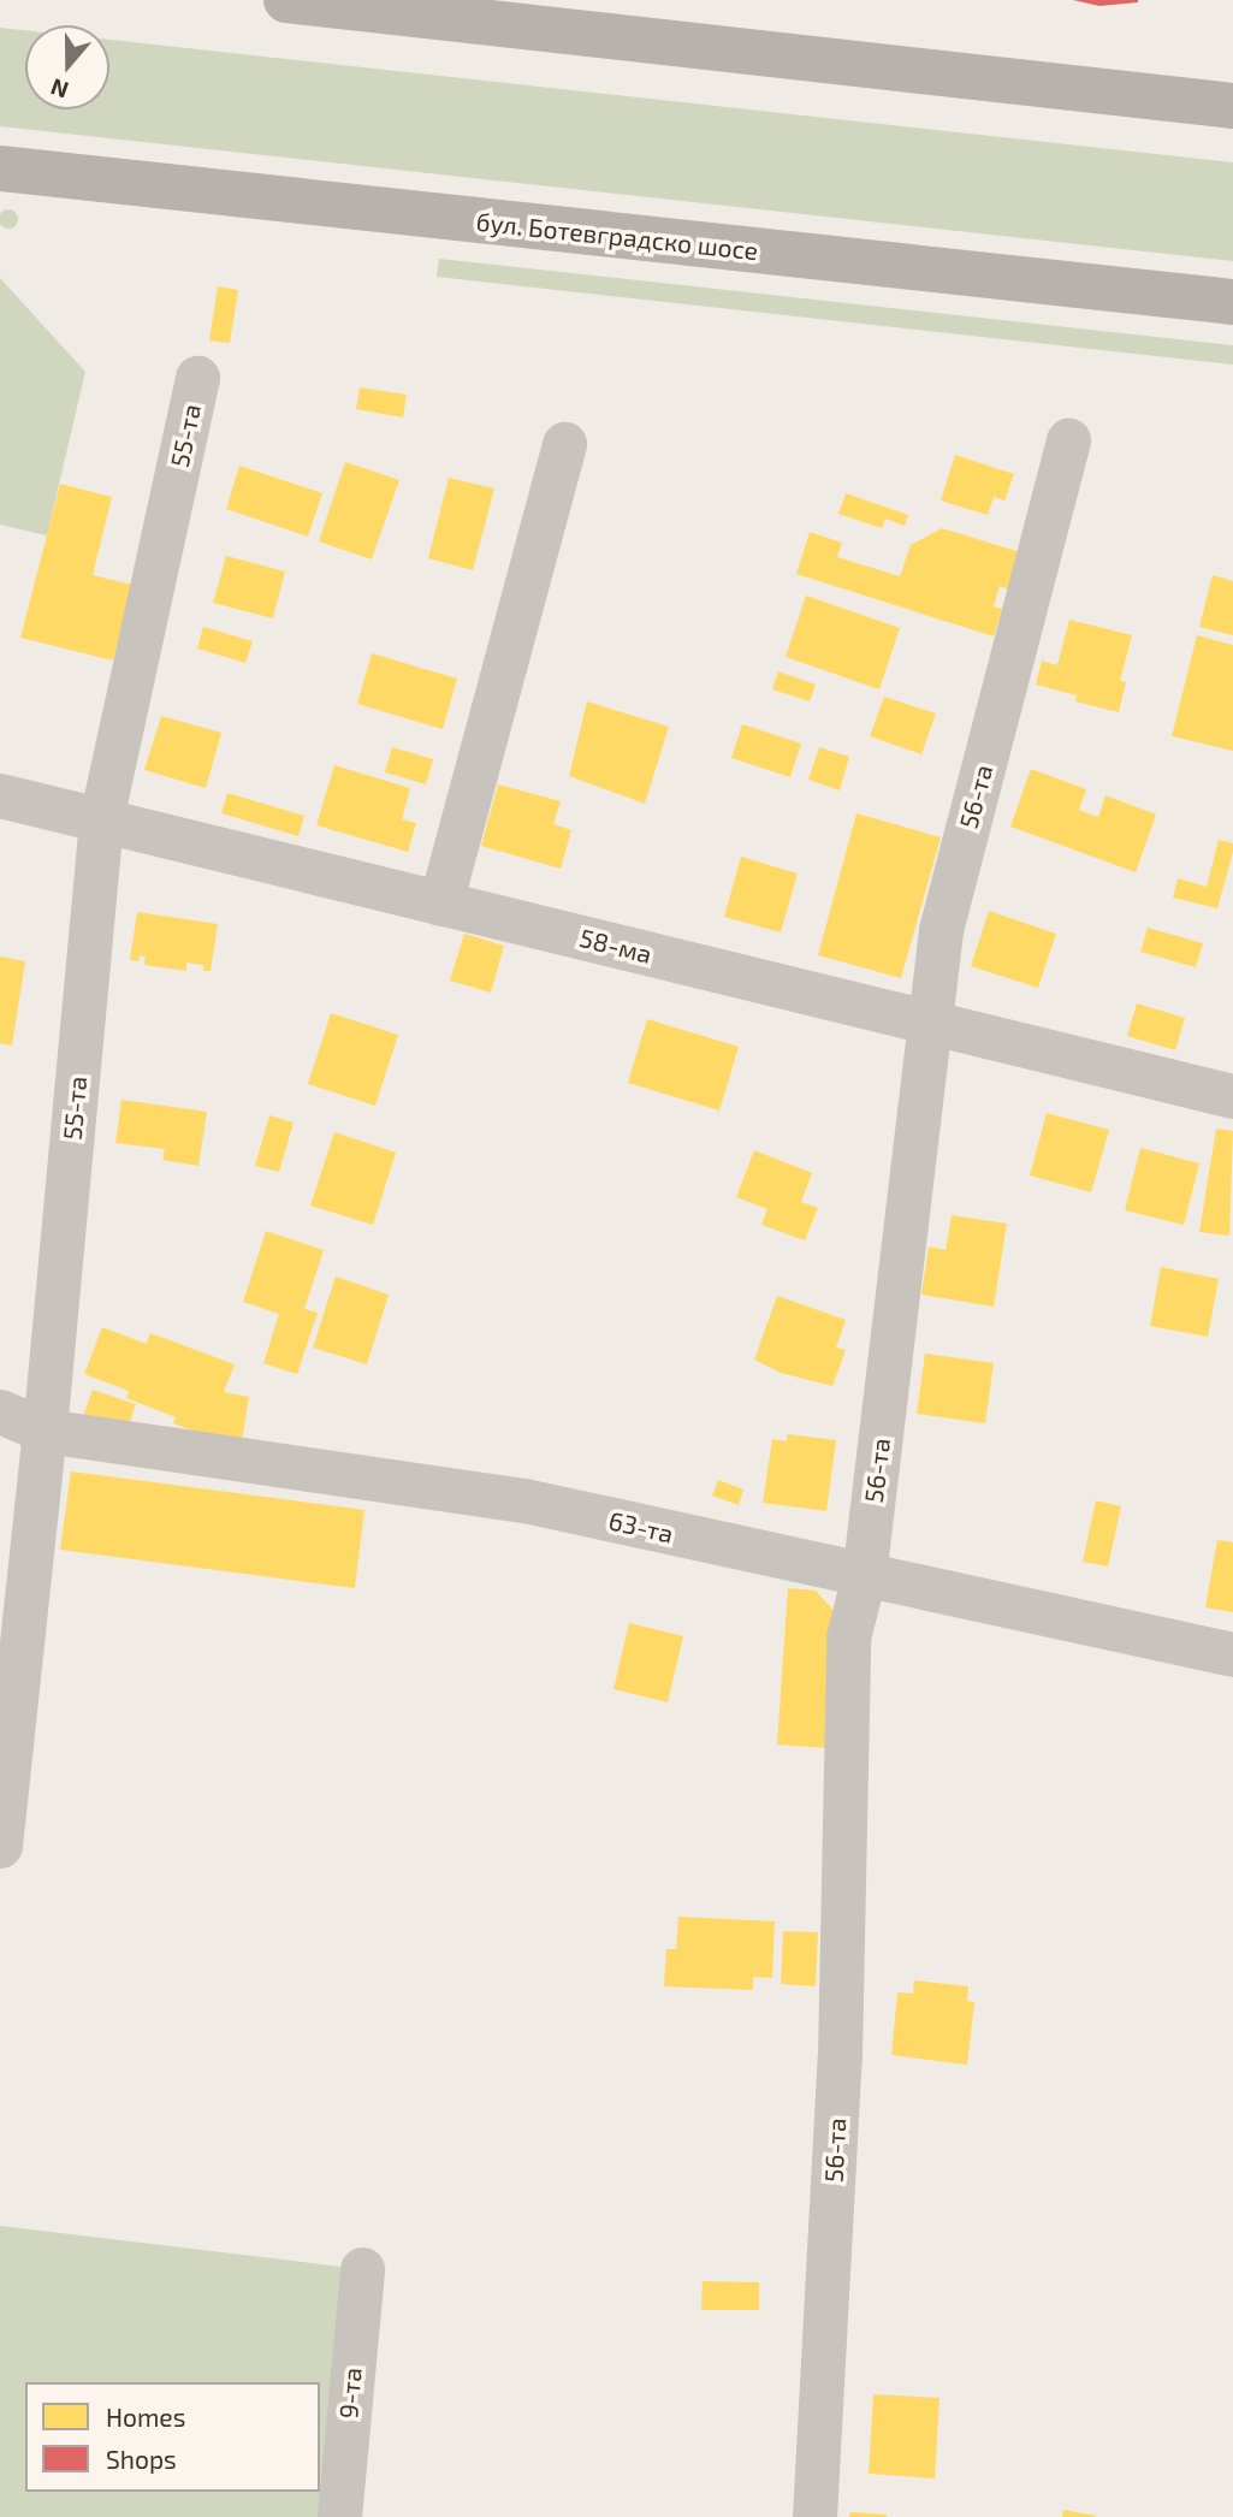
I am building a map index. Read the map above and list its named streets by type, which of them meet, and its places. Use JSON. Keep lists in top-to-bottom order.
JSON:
{
  "streets": {
    "main road": ["бул. Ботевградско шосе"],
    "street": [
      "55-та",
      "56-та",
      "58-ма",
      "63-та",
      "9-та"
    ]
  },
  "crossings": [
    ["55-та", "58-ма"],
    ["55-та", "63-та"],
    ["56-та", "58-ма"],
    ["56-та", "63-та"]
  ],
  "legend": ["Homes", "Shops"],
  "north": "bottom"
}
